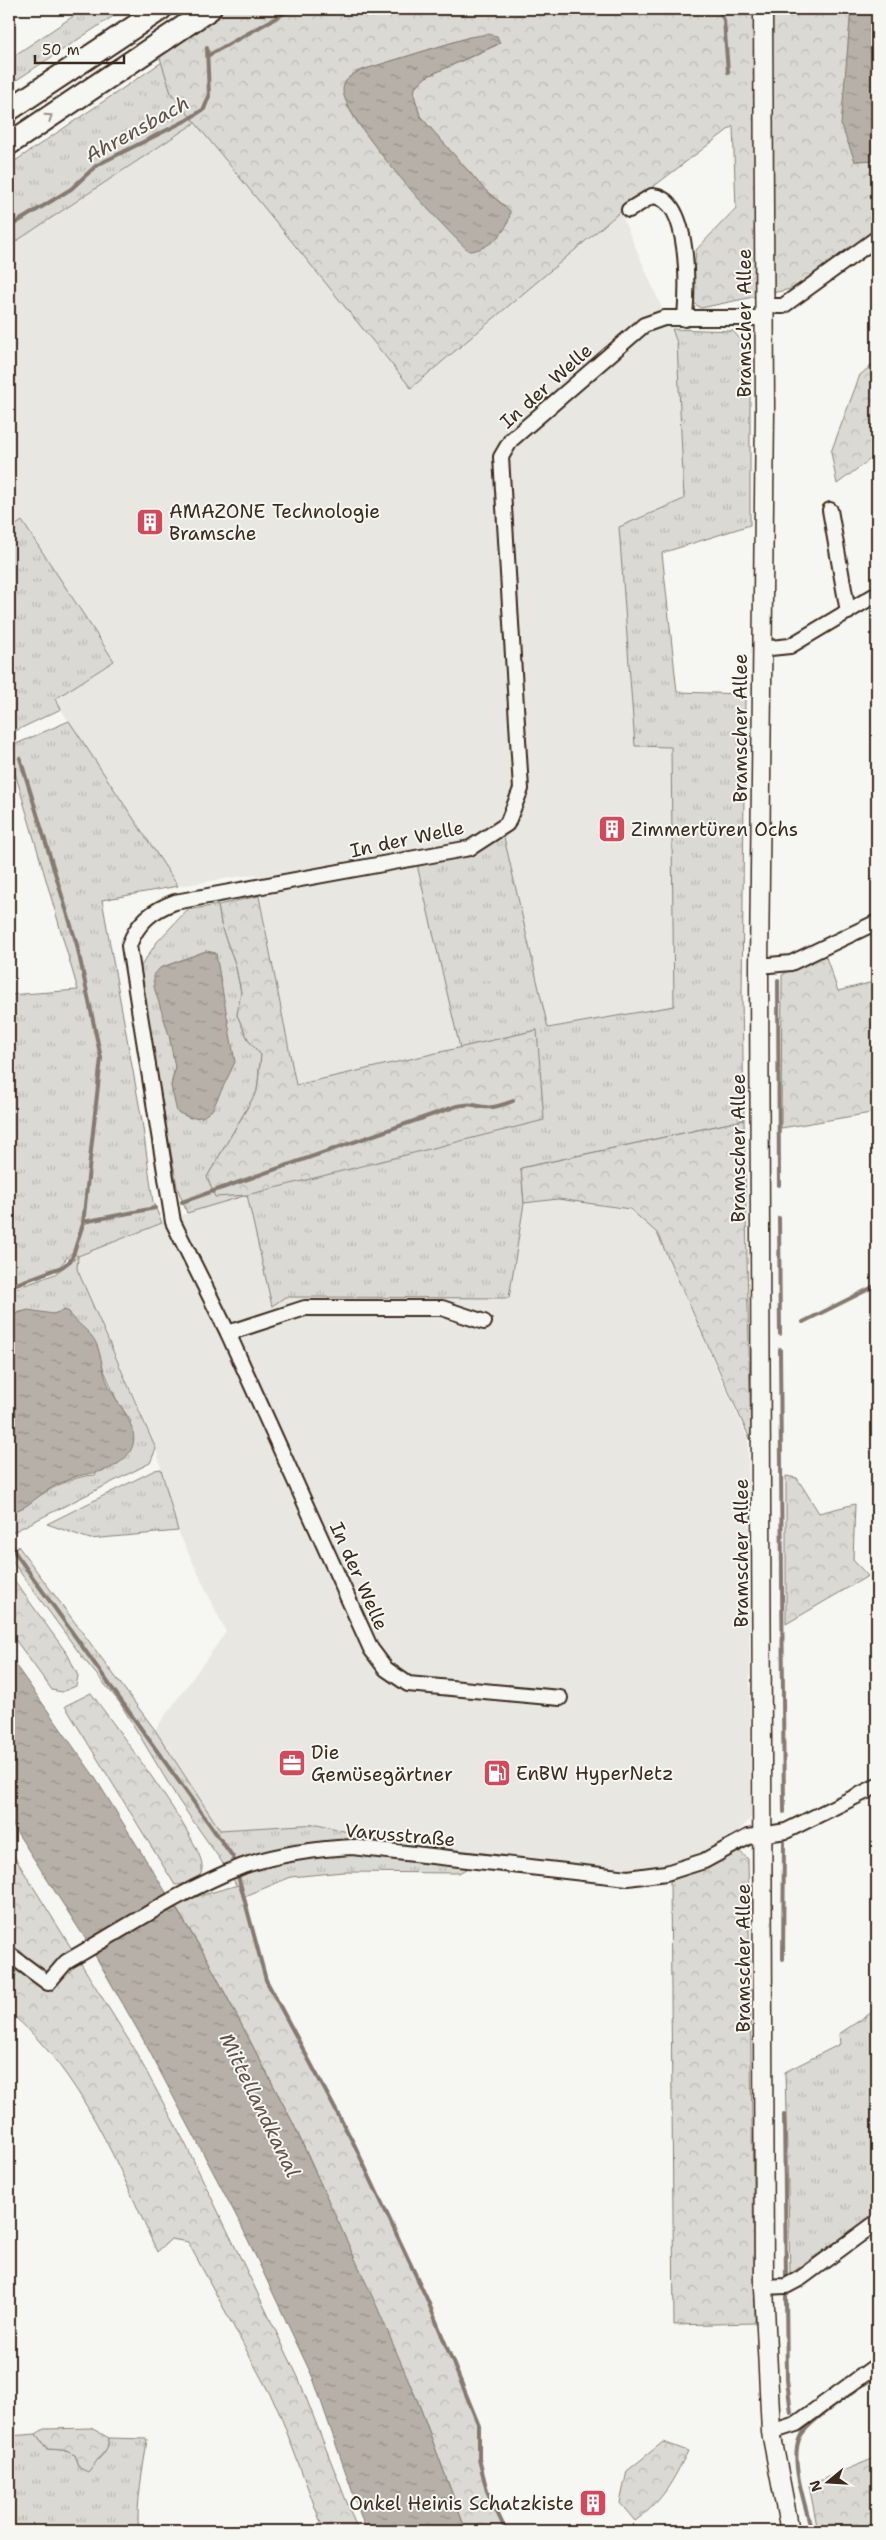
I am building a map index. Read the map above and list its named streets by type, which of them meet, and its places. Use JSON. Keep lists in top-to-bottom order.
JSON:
{
  "streets": {
    "main road": ["Bramscher Allee"],
    "street": ["In der Welle", "Varusstraße"]
  },
  "crossings": [
    ["Bramscher Allee", "In der Welle"],
    ["Bramscher Allee", "Varusstraße"]
  ],
  "water": ["Ahrensbach", "Mittellandkanal"],
  "places": {
    "building": ["AMAZONE Technologie Bramsche", "Zimmertüren Ochs", "Onkel Heinis Schatzkiste"],
    "office": ["Die Gemüsegärtner"],
    "fuel station": ["EnBW HyperNetz"]
  },
  "scale_bar": "50 m",
  "north": "left"
}
